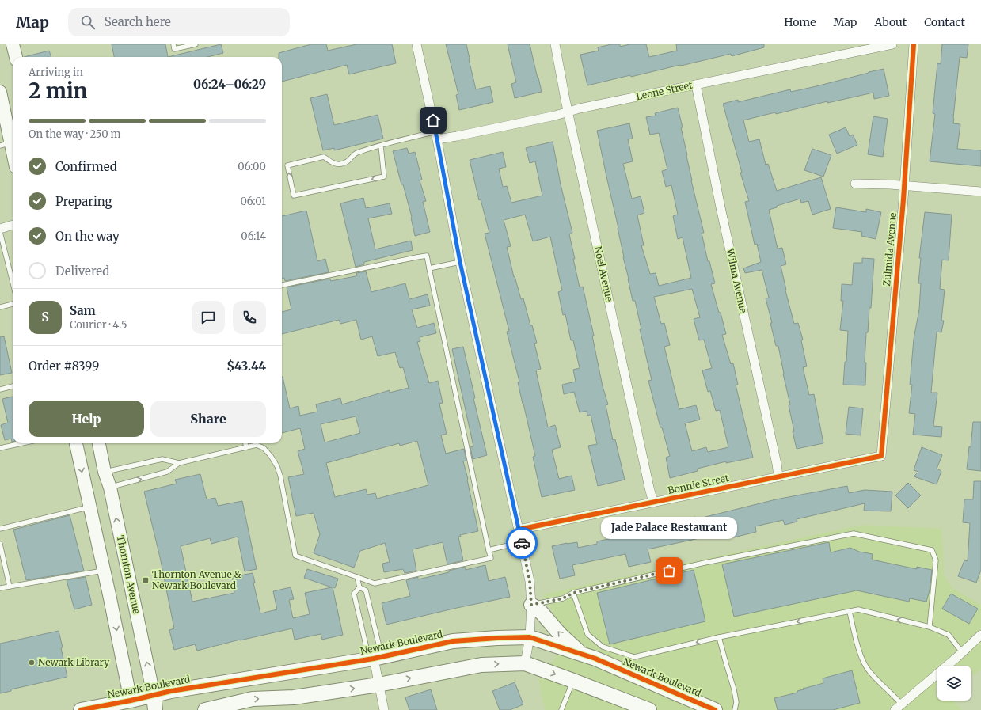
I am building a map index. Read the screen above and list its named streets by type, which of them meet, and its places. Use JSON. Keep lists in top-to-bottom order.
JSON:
{
  "streets": {
    "main road": ["Thornton Avenue", "Newark Boulevard"],
    "street": [
      "Leone Street",
      "Zulmida Avenue",
      "Noel Avenue",
      "Wilma Avenue",
      "Bonnie Street"
    ]
  },
  "crossings": [
    ["Leone Street", "Noel Avenue"],
    ["Leone Street", "Wilma Avenue"],
    ["Zulmida Avenue", "Bonnie Street"],
    ["Noel Avenue", "Bonnie Street"],
    ["Wilma Avenue", "Bonnie Street"],
    ["Thornton Avenue", "Newark Boulevard"]
  ],
  "places": {
    "other": ["Jade Palace Restaurant", "Newark Library"],
    "transit": ["Thornton Avenue & Newark Boulevard"]
  },
  "page": {
    "header": "Map",
    "search": "Search here",
    "nav": [
      "Home",
      "Map",
      "About",
      "Contact"
    ],
    "heading": ["2 min", "Arriving in", "06:24–06:29"],
    "panel": [
      "Sam",
      "Courier · 4.5",
      "Order #8399",
      "$43.44"
    ],
    "bar": "On the way · 250 m",
    "list": [
      ["Confirmed", "06:00"],
      ["Preparing", "06:01"],
      ["On the way", "06:14"],
      "Delivered"
    ],
    "round": "S",
    "buttons": ["Help", "Share"],
    "bubble": "Jade Palace Restaurant"
  }
}
